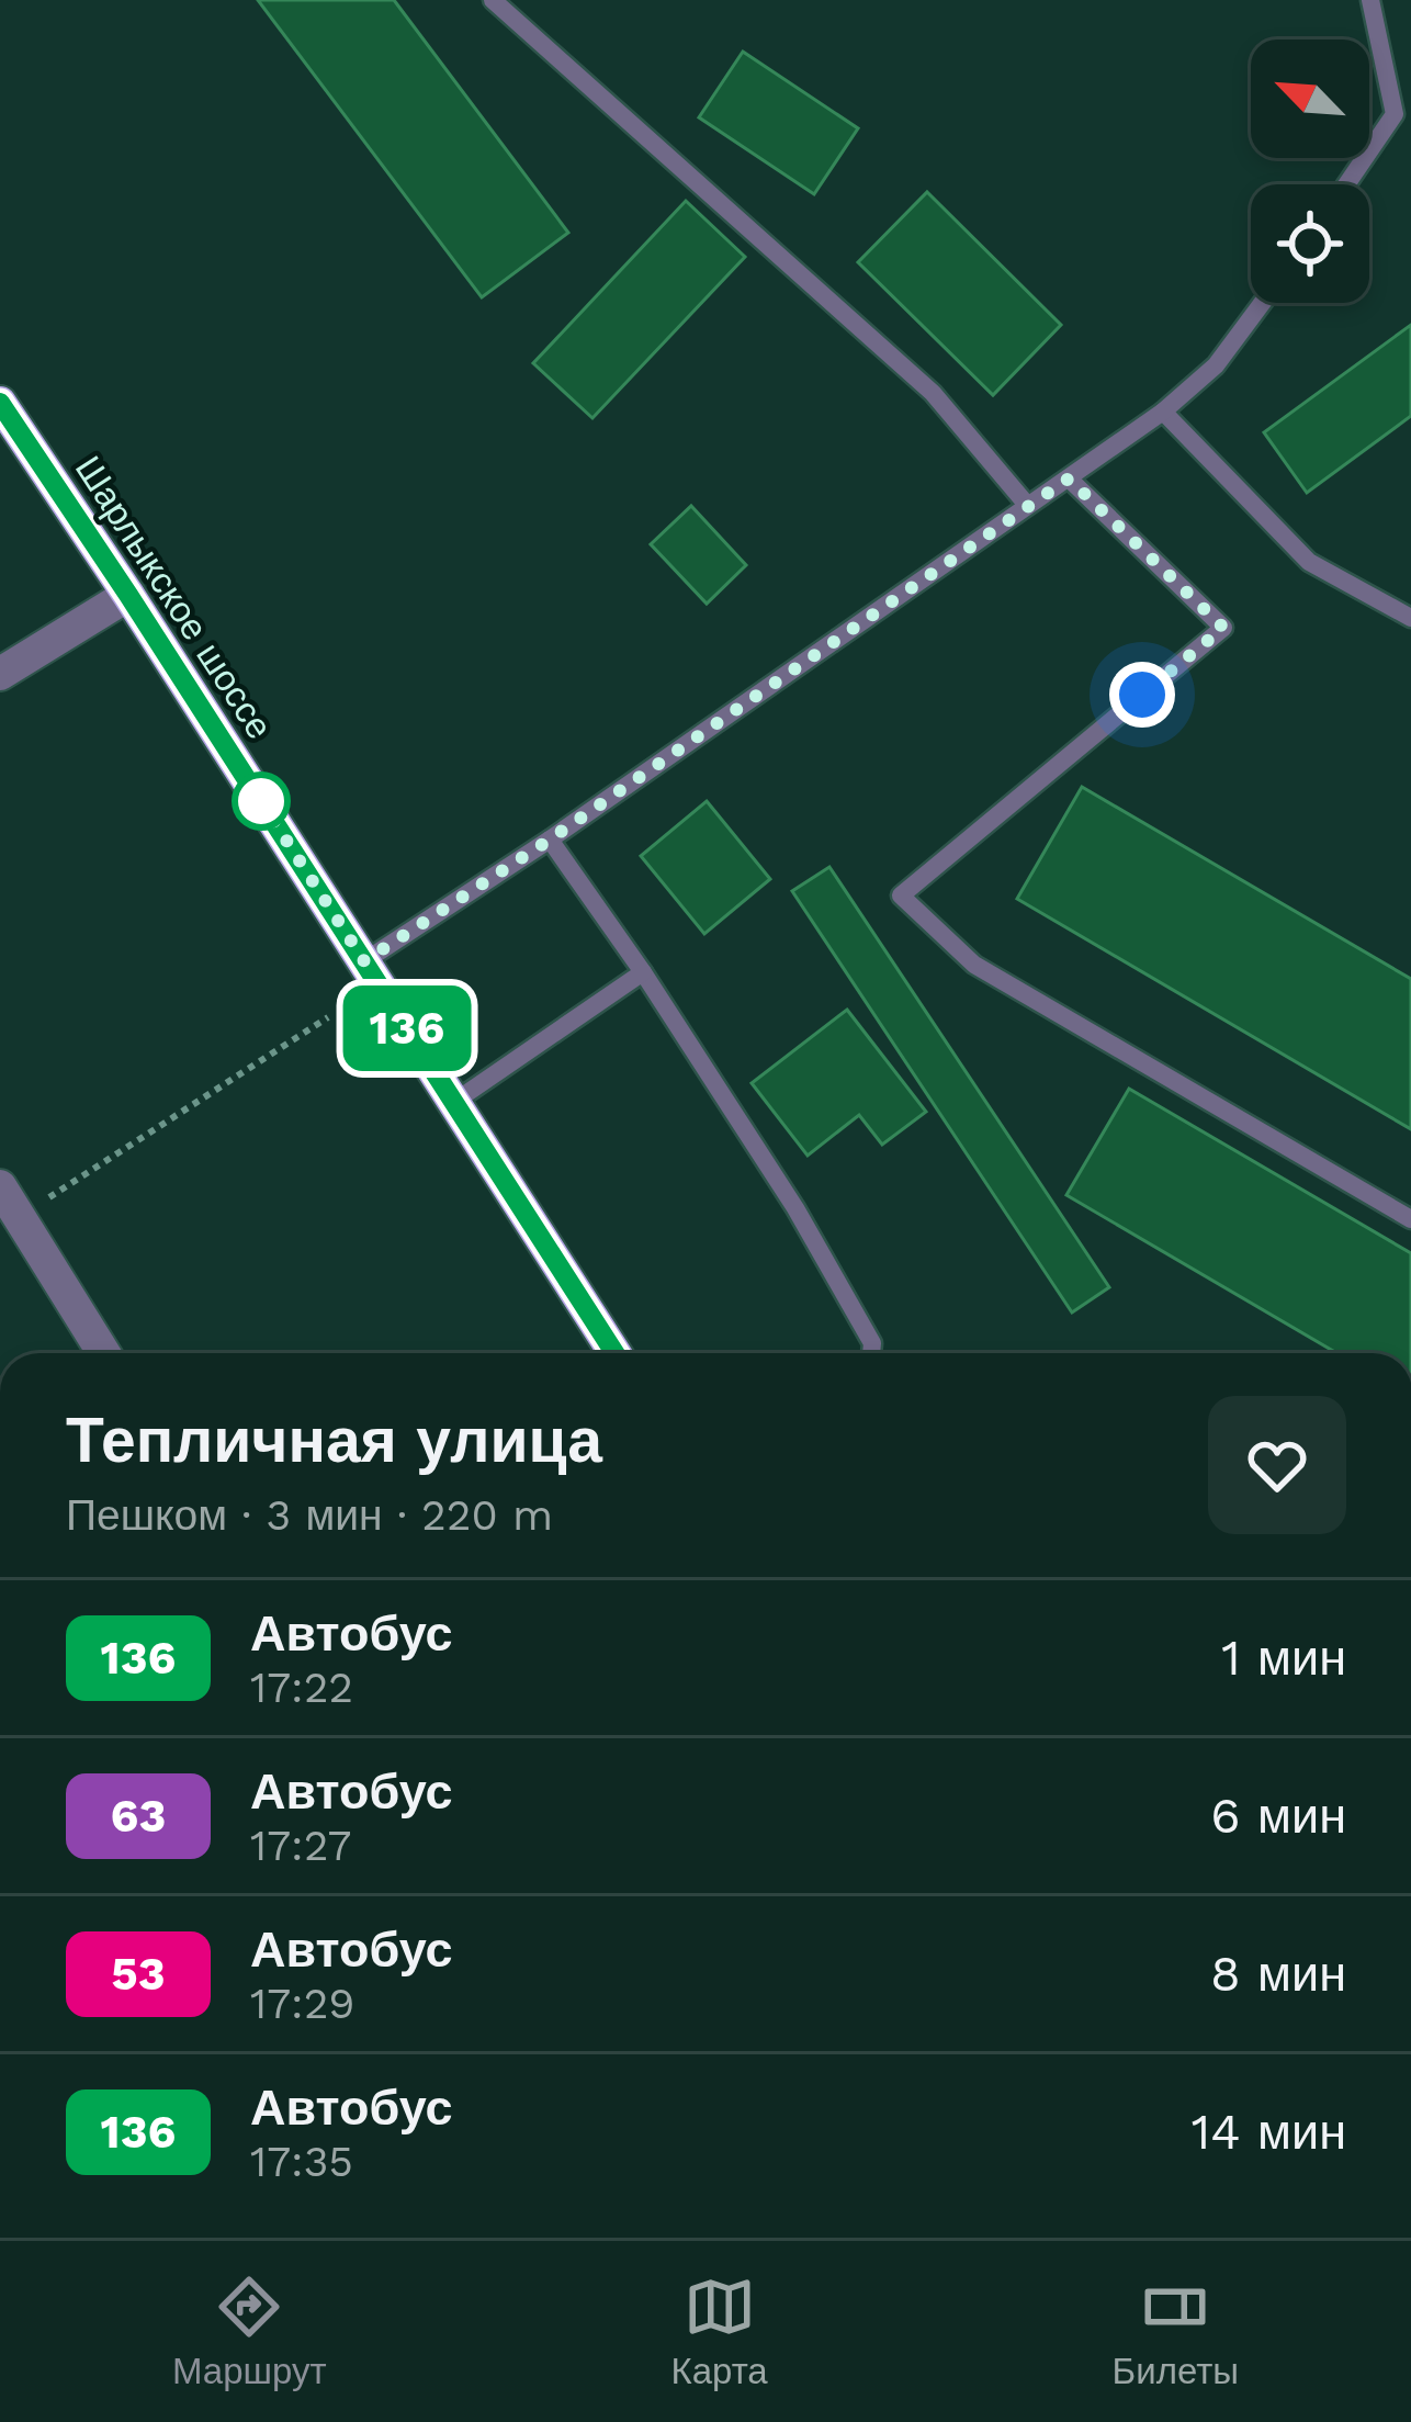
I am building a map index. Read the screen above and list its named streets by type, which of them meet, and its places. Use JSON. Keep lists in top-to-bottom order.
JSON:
{
  "streets": {
    "main road": ["Шарлыкское шоссе"]
  },
  "lines": ["bus line 136"],
  "north": "top left",
  "page": {
    "on_map": "136",
    "heading": ["Тепличная улица", "Пешком · 3 мин · 220 m"],
    "list": [
      {
        "mark": "136",
        "name": "Автобус",
        "note": "17:22",
        "value": "1 мин"
      },
      {
        "mark": "63",
        "name": "Автобус",
        "note": "17:27",
        "value": "6 мин"
      },
      {
        "mark": "53",
        "name": "Автобус",
        "note": "17:29",
        "value": "8 мин"
      },
      {
        "mark": "136",
        "name": "Автобус",
        "note": "17:35",
        "value": "14 мин"
      }
    ],
    "tabs": ["Маршрут", "Карта", "Билеты"]
  }
}
